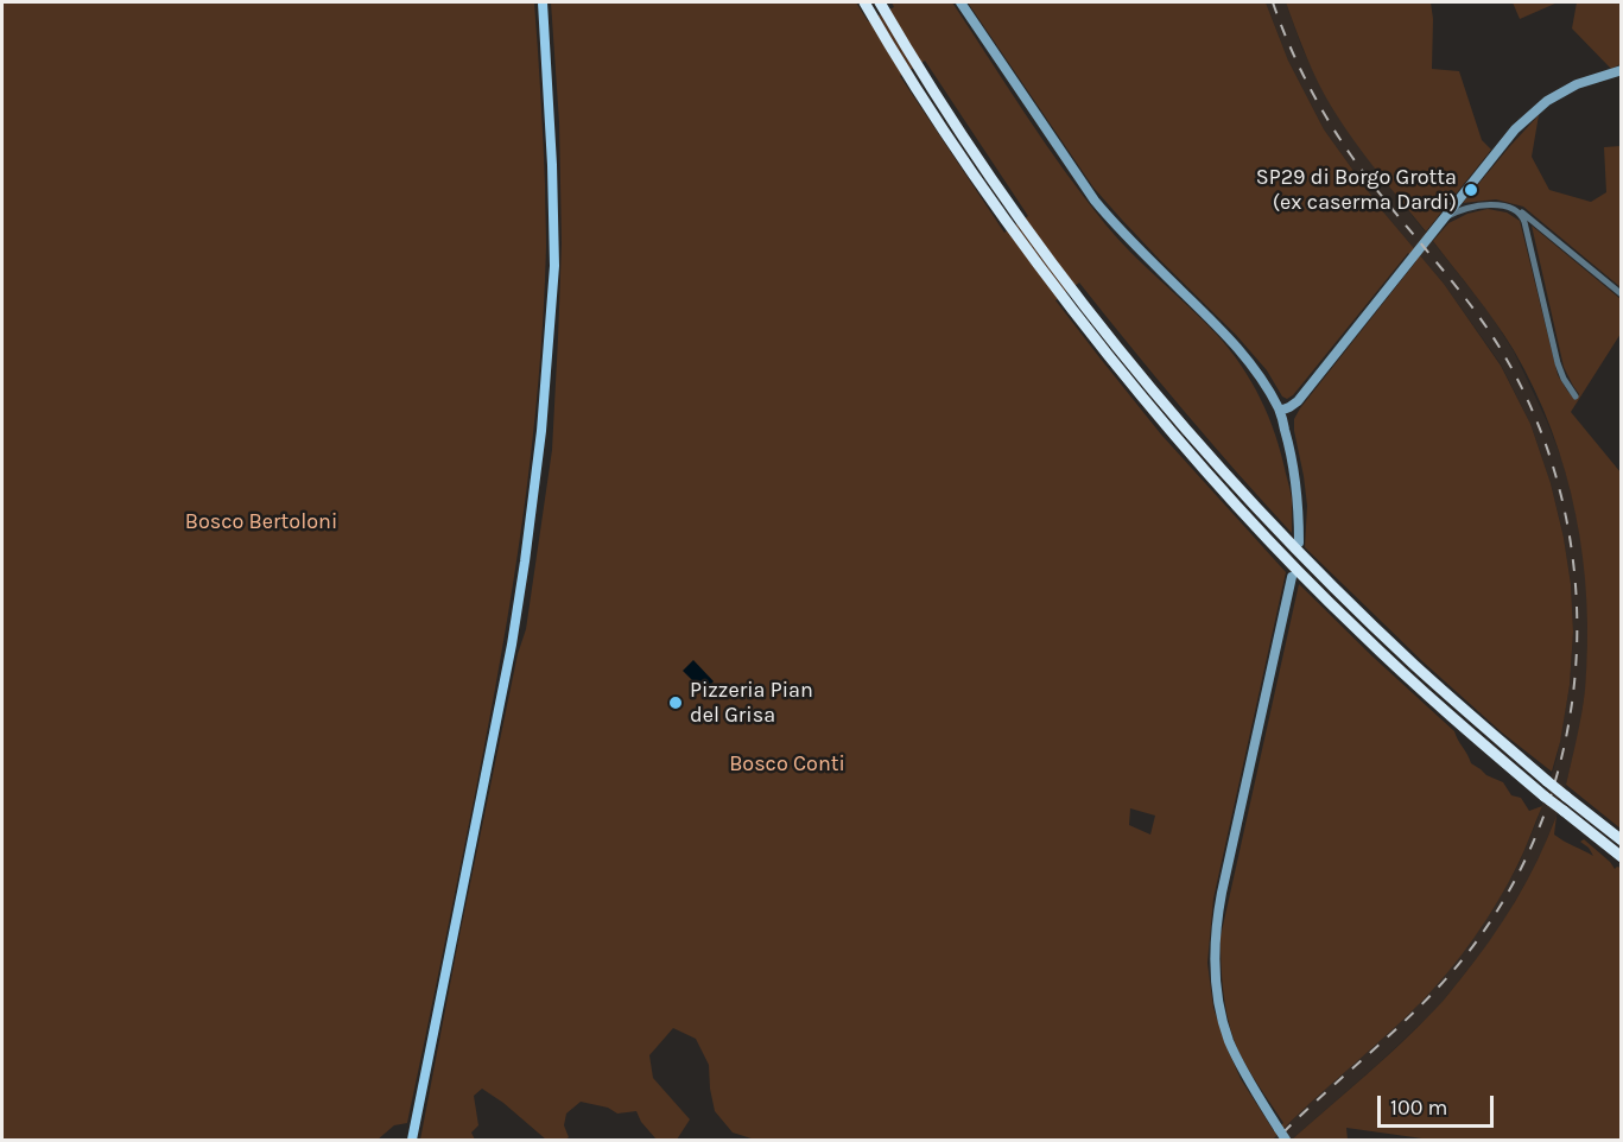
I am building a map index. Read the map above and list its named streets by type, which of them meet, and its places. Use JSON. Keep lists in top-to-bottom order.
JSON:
{
  "parks": ["Bosco Bertoloni", "Bosco Conti"],
  "places": ["SP29 di Borgo Grotta (ex caserma Dardi)", "Pizzeria Pian del Grisa"],
  "scale_bar": "100 m"
}
